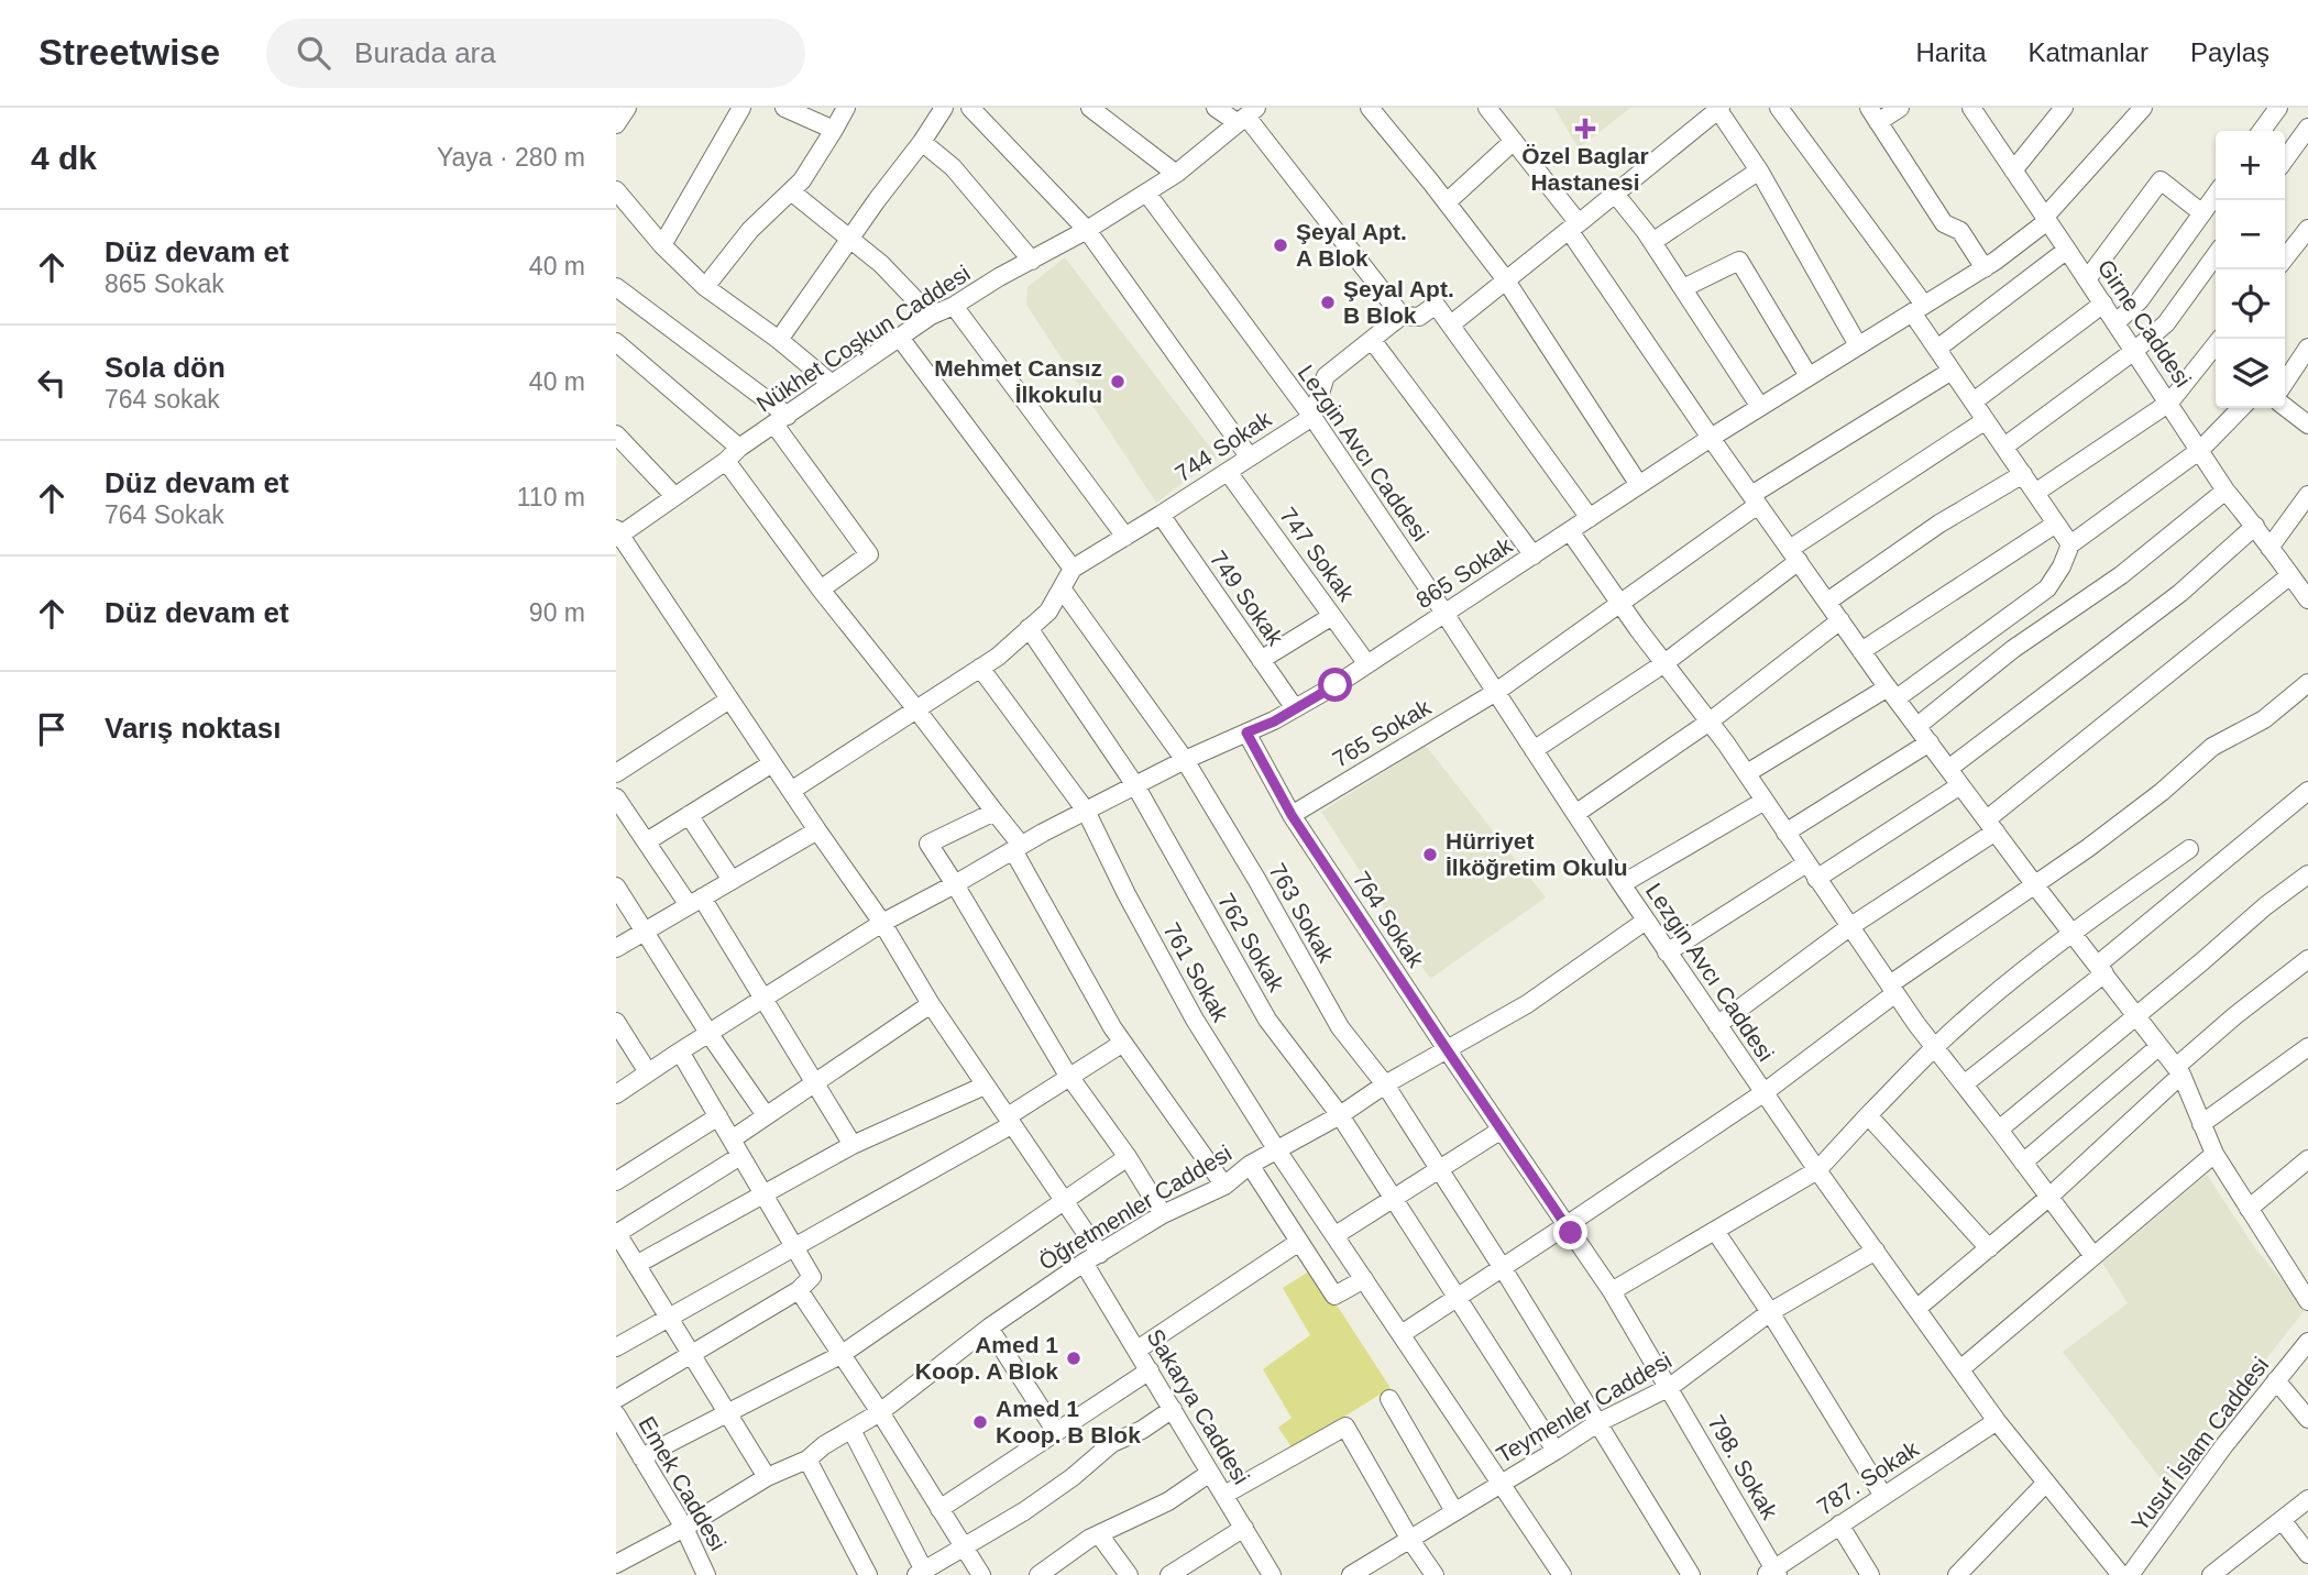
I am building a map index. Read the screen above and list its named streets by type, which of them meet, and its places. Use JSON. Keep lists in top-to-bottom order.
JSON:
{
  "streets": {
    "street": [
      "Girne Caddesi",
      "Nükhet Coşkun Caddesi",
      "744 Sokak",
      "Lezgin Avcı Caddesi",
      "747 Sokak",
      "865 Sokak",
      "749 Sokak",
      "765 Sokak",
      "763 Sokak",
      "764 Sokak",
      "762 Sokak",
      "761 Sokak",
      "Öğretmenler Caddesi",
      "Sakarya Caddesi",
      "Teymenler Caddesi",
      "Yusuf İslam Caddesi",
      "798. Sokak",
      "787. Sokak",
      "Emek Caddesi"
    ]
  },
  "crossings": [
    ["Girne Caddesi", "865 Sokak"],
    ["Nükhet Coşkun Caddesi", "Lezgin Avcı Caddesi"],
    ["Nükhet Coşkun Caddesi", "Sakarya Caddesi"],
    ["744 Sokak", "Lezgin Avcı Caddesi"],
    ["744 Sokak", "747 Sokak"],
    ["744 Sokak", "749 Sokak"],
    ["Lezgin Avcı Caddesi", "865 Sokak"],
    ["Lezgin Avcı Caddesi", "765 Sokak"],
    ["Lezgin Avcı Caddesi", "Öğretmenler Caddesi"],
    ["Lezgin Avcı Caddesi", "Teymenler Caddesi"],
    ["Lezgin Avcı Caddesi", "787. Sokak"],
    ["747 Sokak", "865 Sokak"],
    ["865 Sokak", "749 Sokak"],
    ["865 Sokak", "763 Sokak"],
    ["865 Sokak", "762 Sokak"],
    ["865 Sokak", "761 Sokak"],
    ["865 Sokak", "Sakarya Caddesi"],
    ["765 Sokak", "764 Sokak"],
    ["763 Sokak", "Öğretmenler Caddesi"],
    ["763 Sokak", "Teymenler Caddesi"],
    ["764 Sokak", "Öğretmenler Caddesi"],
    ["764 Sokak", "798. Sokak"],
    ["762 Sokak", "Öğretmenler Caddesi"],
    ["762 Sokak", "Teymenler Caddesi"],
    ["761 Sokak", "Öğretmenler Caddesi"],
    ["761 Sokak", "Teymenler Caddesi"],
    ["Öğretmenler Caddesi", "Sakarya Caddesi"],
    ["Öğretmenler Caddesi", "Emek Caddesi"],
    ["Teymenler Caddesi", "798. Sokak"],
    ["798. Sokak", "787. Sokak"]
  ],
  "places": {
    "health": ["Özel Baglar Hastanesi"],
    "other": [
      "Şeyal Apt. A Blok",
      "Şeyal Apt. B Blok",
      "Mehmet Cansız İlkokulu",
      "Hürriyet İlköğretim Okulu",
      "Amed 1 Koop. A Blok",
      "Amed 1 Koop. B Blok"
    ]
  },
  "page": {
    "header": "Streetwise",
    "search": "Burada ara",
    "nav": ["Harita", "Katmanlar", "Paylaş"],
    "heading": ["4 dk", "Yaya · 280 m"],
    "map_buttons": ["+", "−"],
    "list": [
      ["Düz devam et", "865 Sokak", "40 m"],
      ["Sola dön", "764 sokak", "40 m"],
      ["Düz devam et", "764 Sokak", "110 m"],
      ["Düz devam et", "90 m"],
      "Varış noktası"
    ]
  }
}
